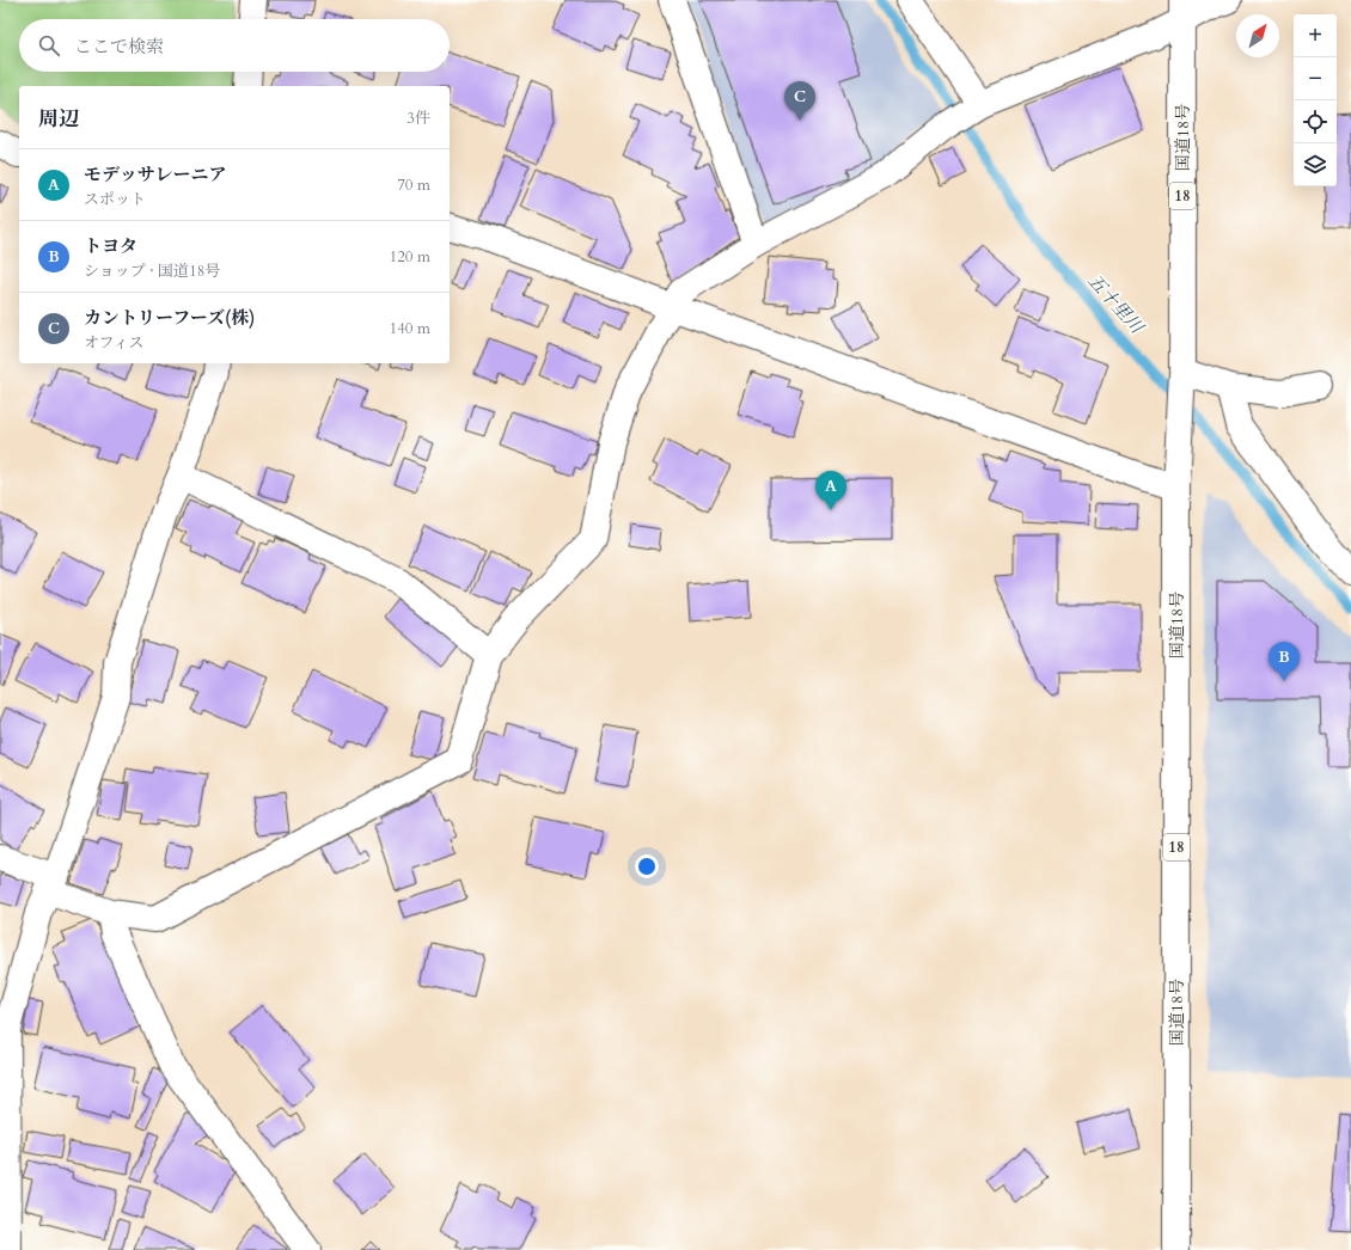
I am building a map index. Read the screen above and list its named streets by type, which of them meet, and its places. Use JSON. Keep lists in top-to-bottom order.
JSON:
{
  "streets": {
    "main road": ["国道18号", "18"]
  },
  "water": ["五十里川"],
  "north": "top right",
  "page": {
    "map_buttons": ["+", "−"],
    "search": "ここで検索",
    "pins": ["C", "A", "B"],
    "heading": ["周辺", "3件"],
    "list": [
      {
        "mark": "A",
        "name": "モデッサレーニア",
        "note": "スポット",
        "value": "70 m"
      },
      {
        "mark": "B",
        "name": "トヨタ",
        "note": "ショップ · 国道18号",
        "value": "120 m"
      },
      {
        "mark": "C",
        "name": "カントリーフーズ(株)",
        "note": "オフィス",
        "value": "140 m"
      }
    ]
  }
}
